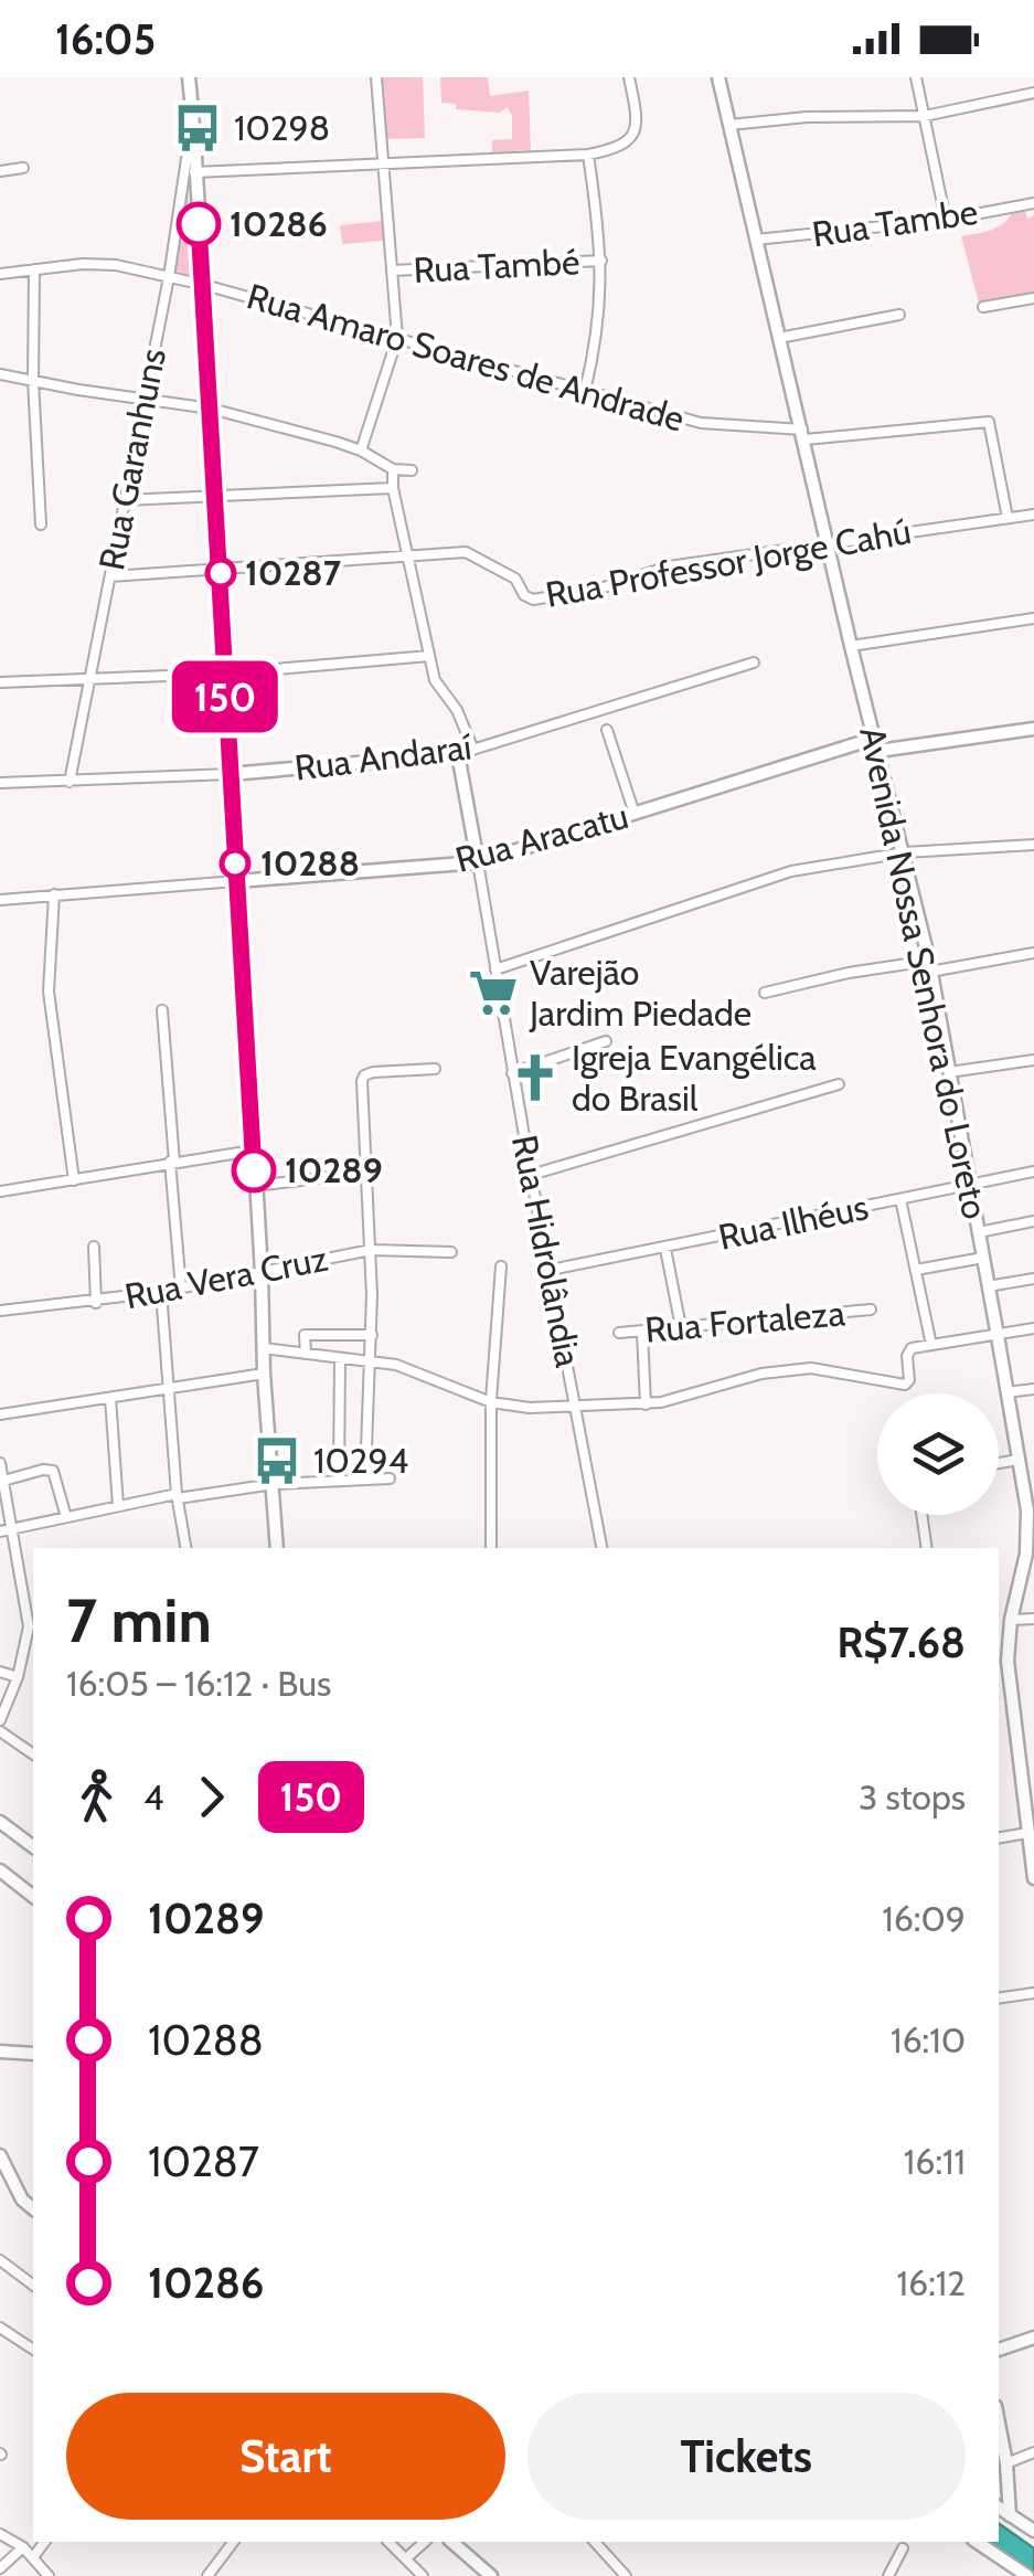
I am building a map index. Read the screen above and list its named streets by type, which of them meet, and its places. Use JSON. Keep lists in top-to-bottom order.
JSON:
{
  "streets": {
    "street": [
      "Rua Tambe",
      "Rua També",
      "Rua Amaro Soares de Andrade",
      "Rua Garanhuns",
      "Rua Professor Jorge Cahú",
      "Rua Andaraí",
      "Rua Aracatu",
      "Avenida Nossa Senhora do Loreto",
      "Rua Ilhéus",
      "Rua Hidrolândia",
      "Rua Vera Cruz",
      "Rua Fortaleza"
    ]
  },
  "crossings": [
    ["Rua Tambe", "Avenida Nossa Senhora do Loreto"],
    ["Rua Amaro Soares de Andrade", "Rua Garanhuns"],
    ["Rua Amaro Soares de Andrade", "Rua Professor Jorge Cahú"],
    ["Rua Amaro Soares de Andrade", "Avenida Nossa Senhora do Loreto"],
    ["Rua Garanhuns", "Rua Professor Jorge Cahú"],
    ["Rua Garanhuns", "Rua Andaraí"],
    ["Rua Professor Jorge Cahú", "Avenida Nossa Senhora do Loreto"],
    ["Rua Andaraí", "Rua Hidrolândia"],
    ["Rua Aracatu", "Avenida Nossa Senhora do Loreto"],
    ["Rua Aracatu", "Rua Hidrolândia"],
    ["Avenida Nossa Senhora do Loreto", "Rua Ilhéus"],
    ["Rua Ilhéus", "Rua Hidrolândia"]
  ],
  "places": {
    "bus stop": ["10298", "10294"],
    "other": [
      "10286",
      "10287",
      "10288",
      "10289"
    ],
    "supermarket": ["Varejão Jardim Piedade"],
    "church": ["Igreja Evangélica do Brasil"]
  },
  "lines": ["bus line 150"],
  "page": {
    "status": "16:05",
    "on_map": "150",
    "heading": ["7 min", "16:05 – 16:12 · Bus", "R$7.68"],
    "legs": ["4", "150", "3 stops"],
    "list": [
      {
        "name": "10289",
        "value": "16:09"
      },
      {
        "name": "10288",
        "value": "16:10"
      },
      {
        "name": "10287",
        "value": "16:11"
      },
      {
        "name": "10286",
        "value": "16:12"
      }
    ],
    "buttons": ["Start", "Tickets"]
  }
}
